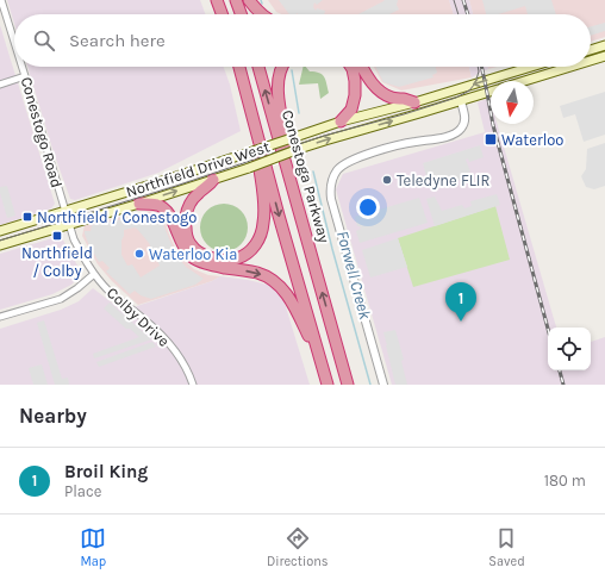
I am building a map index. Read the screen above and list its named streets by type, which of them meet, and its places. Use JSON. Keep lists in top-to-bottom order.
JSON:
{
  "streets": {
    "highway": ["Conestoga Parkway"],
    "main road": ["Northfield Drive West"],
    "street": ["Conestogo Road", "Colby Drive"]
  },
  "crossings": [
    ["Conestogo Road", "Northfield Drive West"],
    ["Conestogo Road", "Colby Drive"],
    ["Northfield Drive West", "Colby Drive"]
  ],
  "water": ["Forwell Creek"],
  "places": {
    "transit": ["Waterloo", "Northfield / Conestogo", "Northfield / Colby"],
    "other": ["Teledyne FLIR", "Waterloo Kia"]
  },
  "north": "bottom",
  "page": {
    "search": "Search here",
    "pins": "1",
    "heading": "Nearby",
    "list": [
      {
        "mark": "1",
        "name": "Broil King",
        "note": "Place",
        "value": "180 m"
      }
    ],
    "nav": ["Map", "Directions", "Saved"]
  }
}
